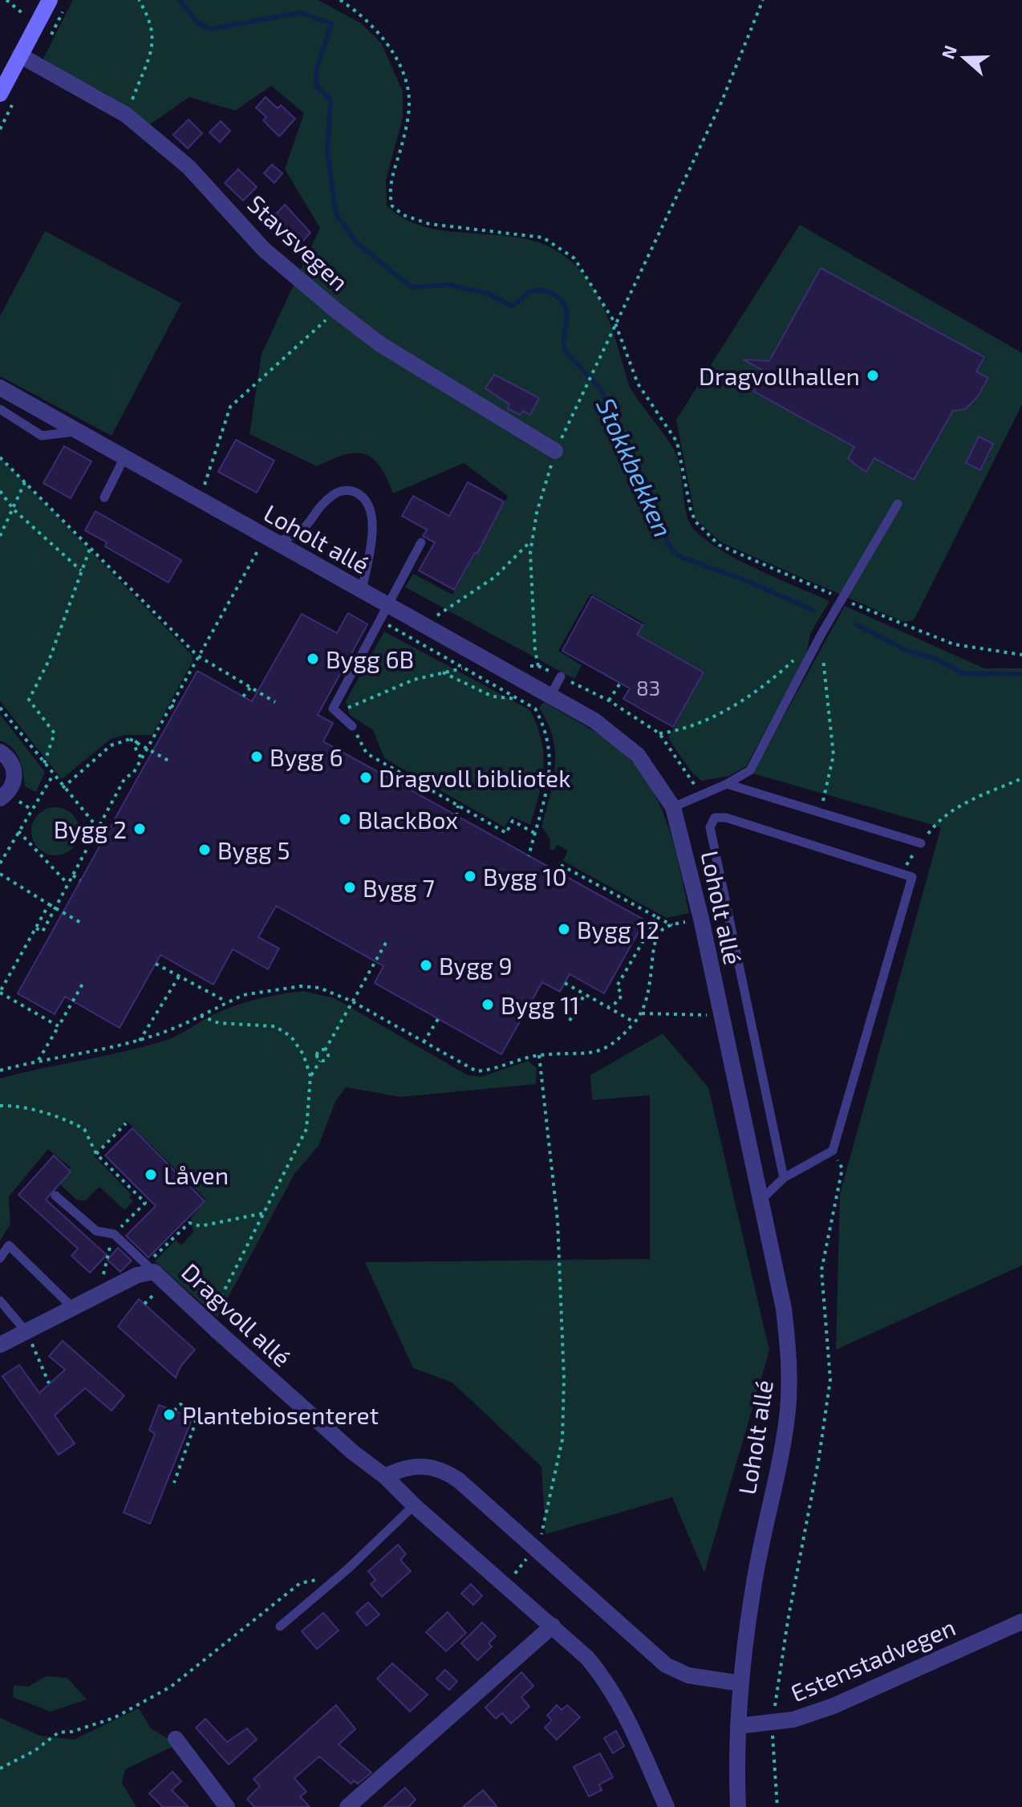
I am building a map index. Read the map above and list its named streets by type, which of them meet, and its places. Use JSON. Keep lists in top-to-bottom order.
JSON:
{
  "streets": {
    "street": [
      "Stavsvegen",
      "Loholt allé",
      "Dragvoll allé",
      "Estenstadvegen"
    ]
  },
  "crossings": [
    ["Loholt allé", "Estenstadvegen"]
  ],
  "water": ["Stokkbekken"],
  "places": [
    "Dragvollhallen",
    "Bygg 6B",
    "Bygg 6",
    "Dragvoll bibliotek",
    "BlackBox",
    "Bygg 2",
    "Bygg 5",
    "Bygg 10",
    "Bygg 7",
    "Bygg 12",
    "Bygg 9",
    "Bygg 11",
    "Låven",
    "Plantebiosenteret"
  ],
  "house_numbers": ["83"],
  "north": "left"
}
